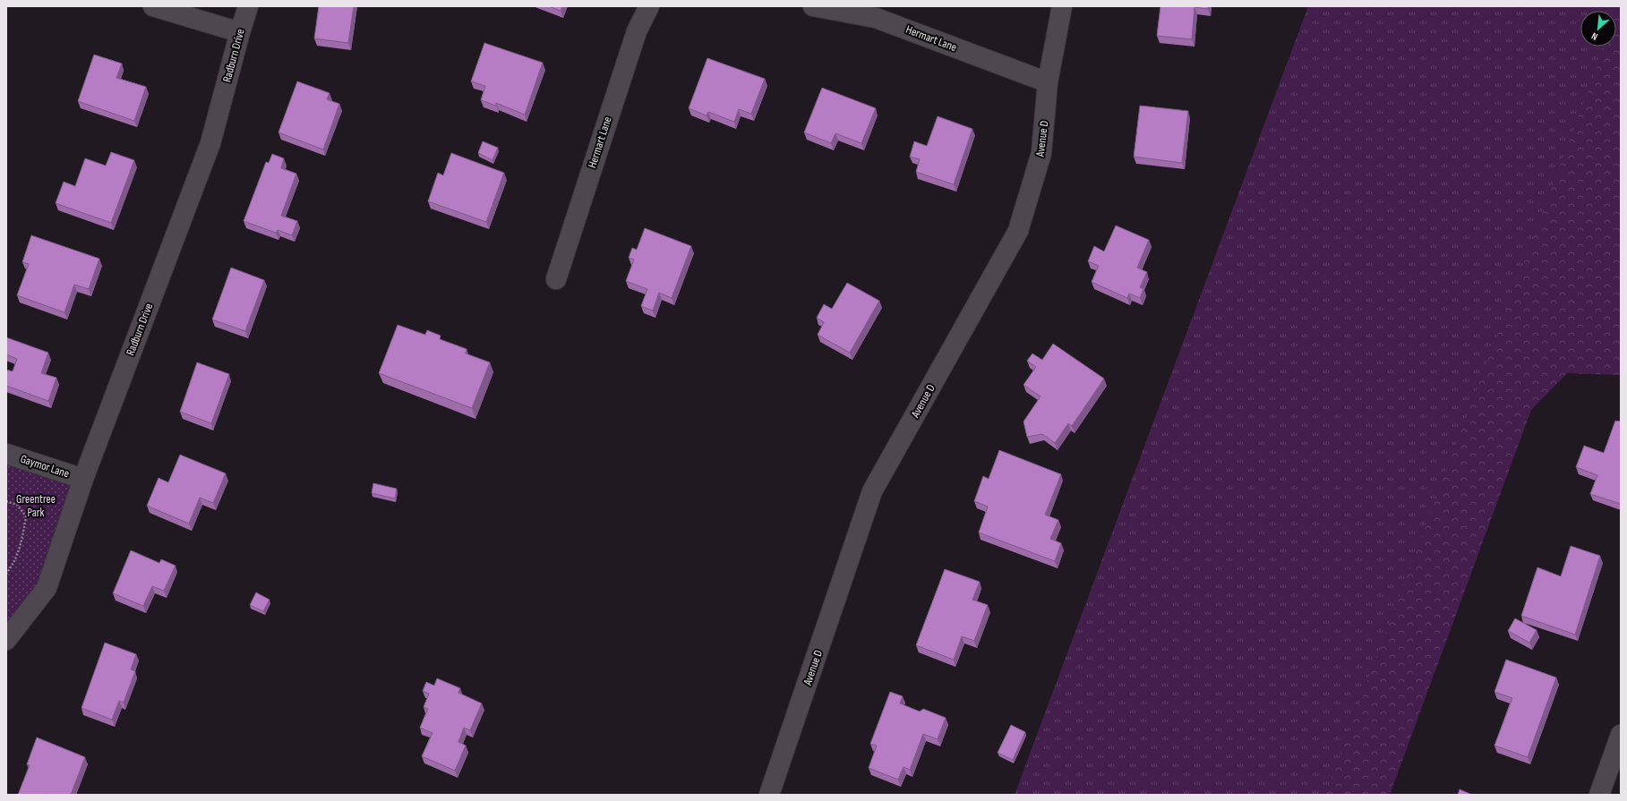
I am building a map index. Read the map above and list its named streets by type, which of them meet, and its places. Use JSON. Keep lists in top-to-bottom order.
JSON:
{
  "streets": {
    "street": [
      "Hermart Lane",
      "Radburn Drive",
      "Avenue D",
      "Gaymor Lane"
    ]
  },
  "crossings": [
    ["Hermart Lane", "Avenue D"],
    ["Radburn Drive", "Gaymor Lane"]
  ],
  "parks": ["Greentree Park"],
  "north": "bottom left"
}
